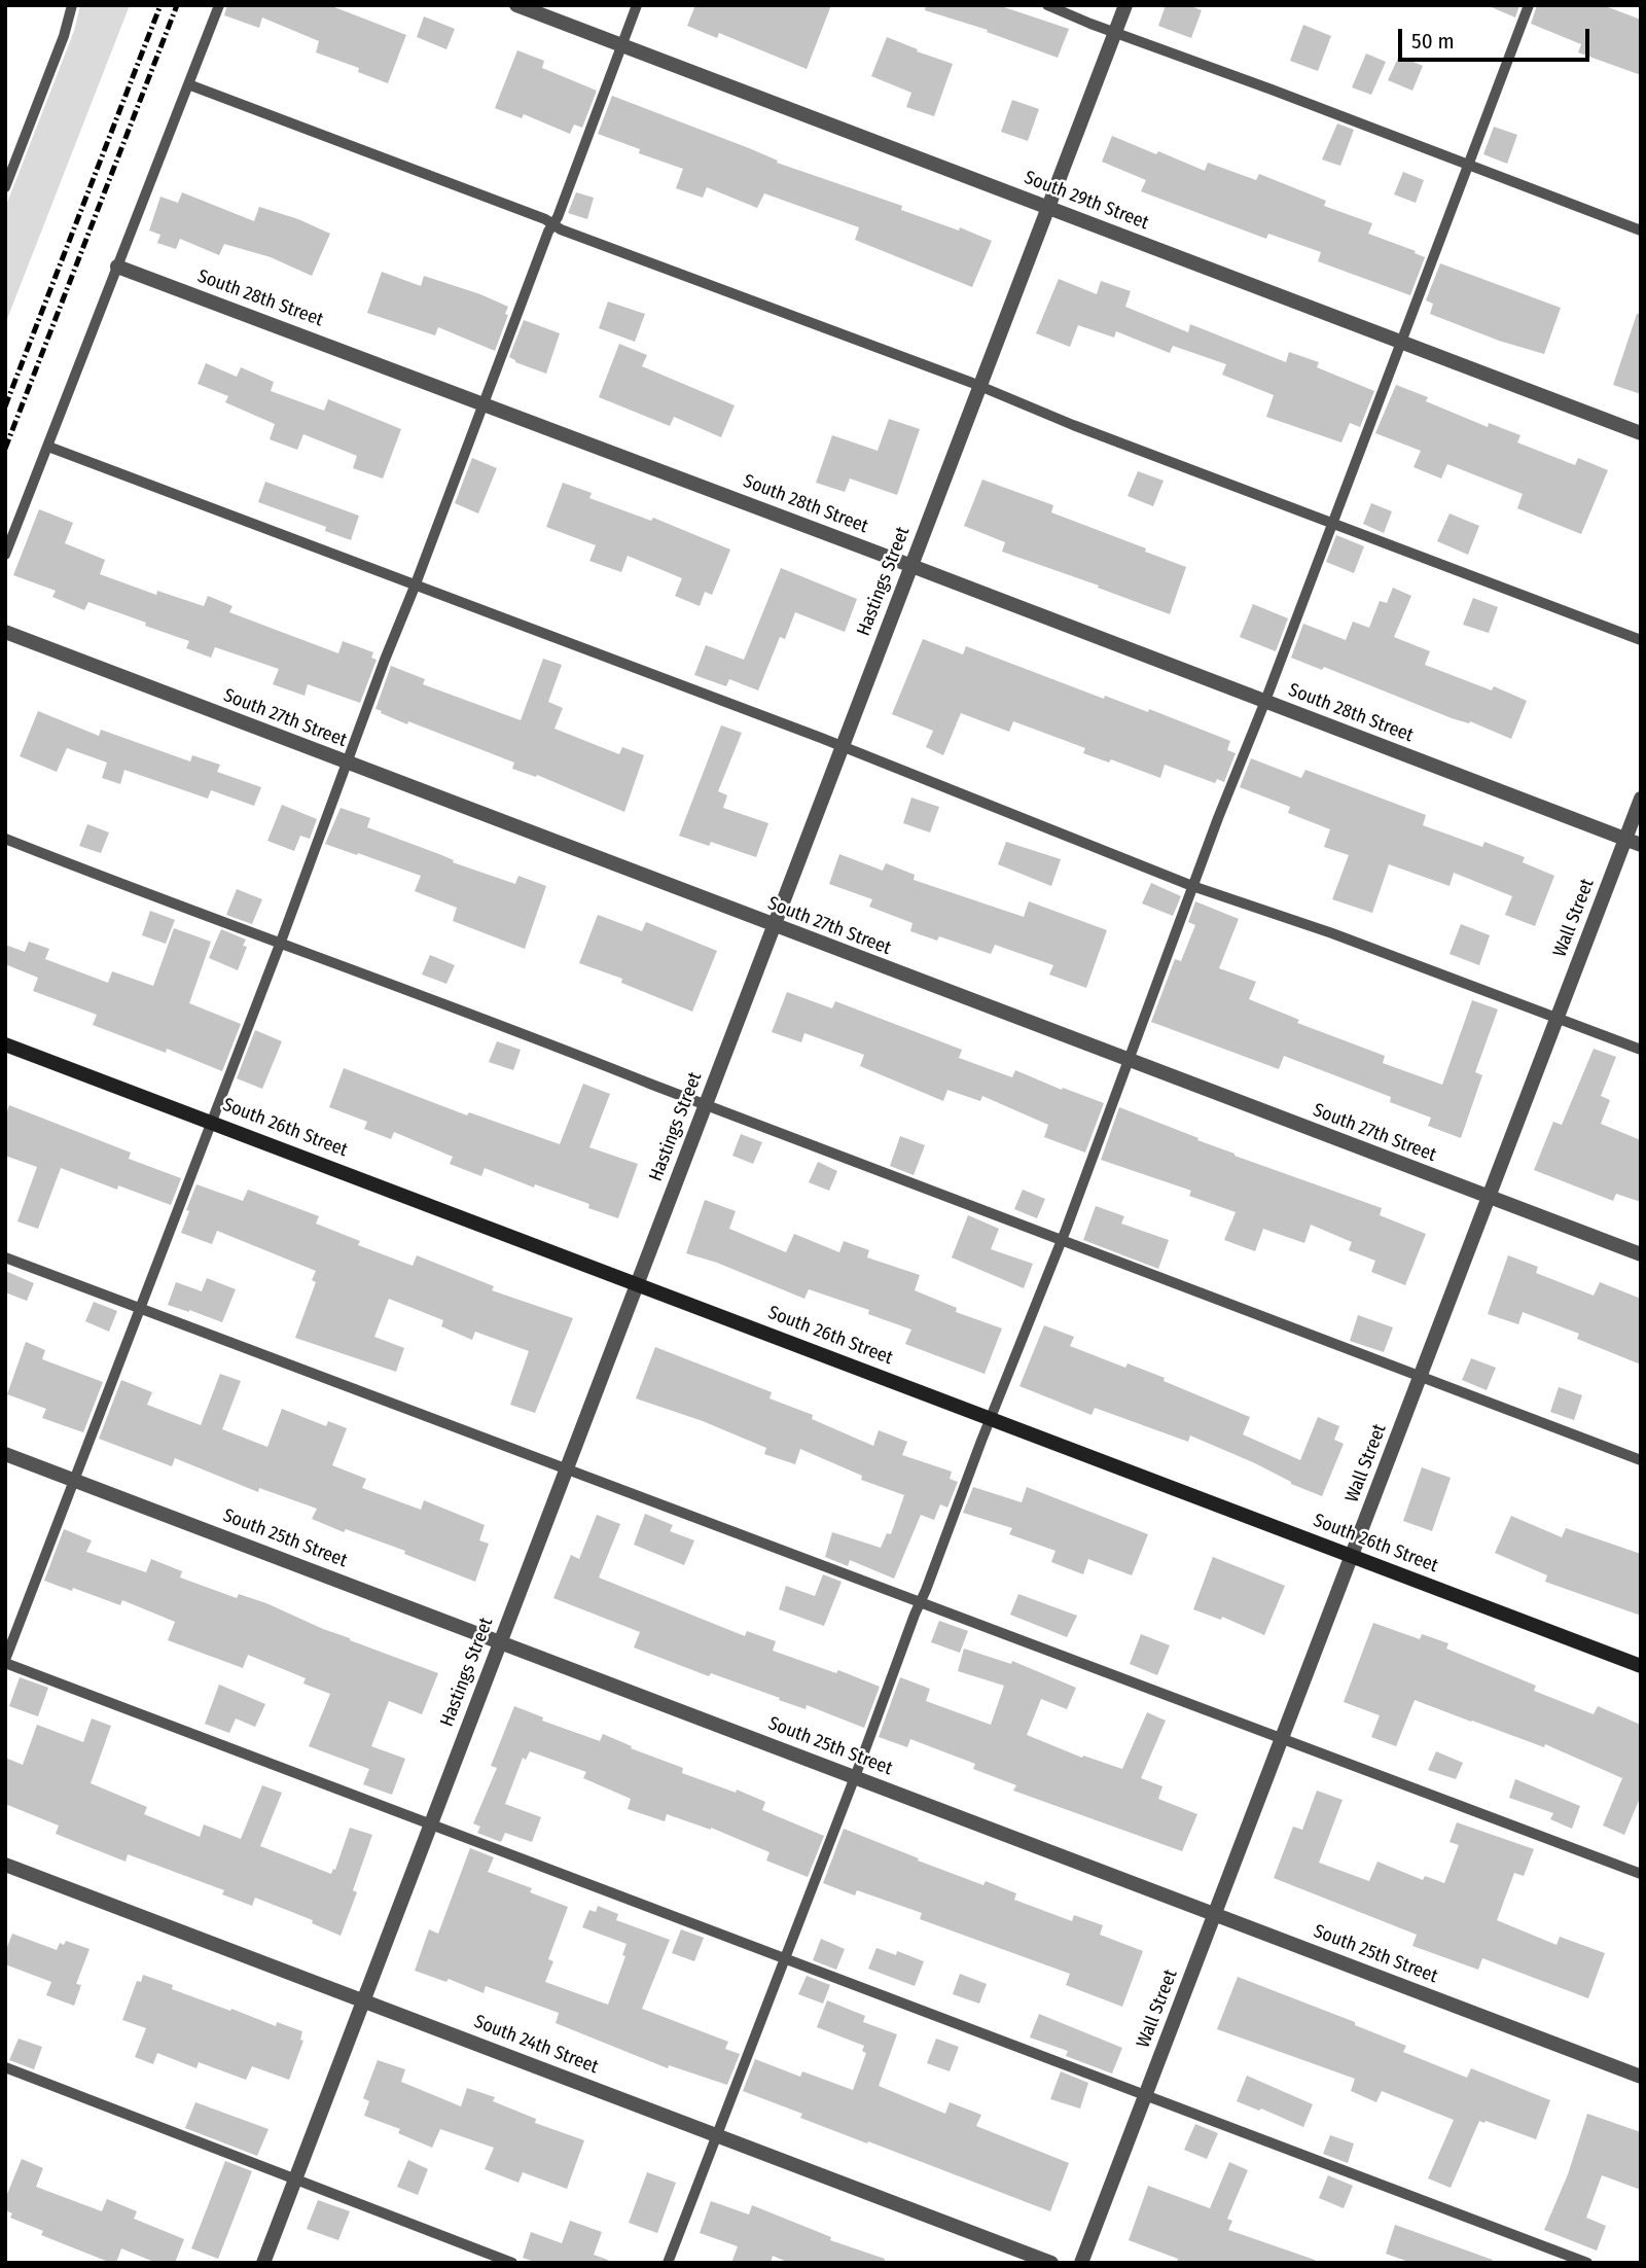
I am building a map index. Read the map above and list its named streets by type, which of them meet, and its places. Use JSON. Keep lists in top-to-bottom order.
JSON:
{
  "streets": {
    "street": [
      "South 29th Street",
      "South 28th Street",
      "Hastings Street",
      "South 27th Street",
      "Wall Street",
      "South 26th Street",
      "South 25th Street",
      "South 24th Street"
    ]
  },
  "crossings": [
    ["South 29th Street", "Hastings Street"],
    ["South 28th Street", "Hastings Street"],
    ["South 28th Street", "Wall Street"],
    ["Hastings Street", "South 27th Street"],
    ["Hastings Street", "South 26th Street"],
    ["Hastings Street", "South 25th Street"],
    ["Hastings Street", "South 24th Street"],
    ["South 27th Street", "Wall Street"],
    ["Wall Street", "South 26th Street"],
    ["Wall Street", "South 25th Street"]
  ],
  "scale_bar": "50 m"
}
